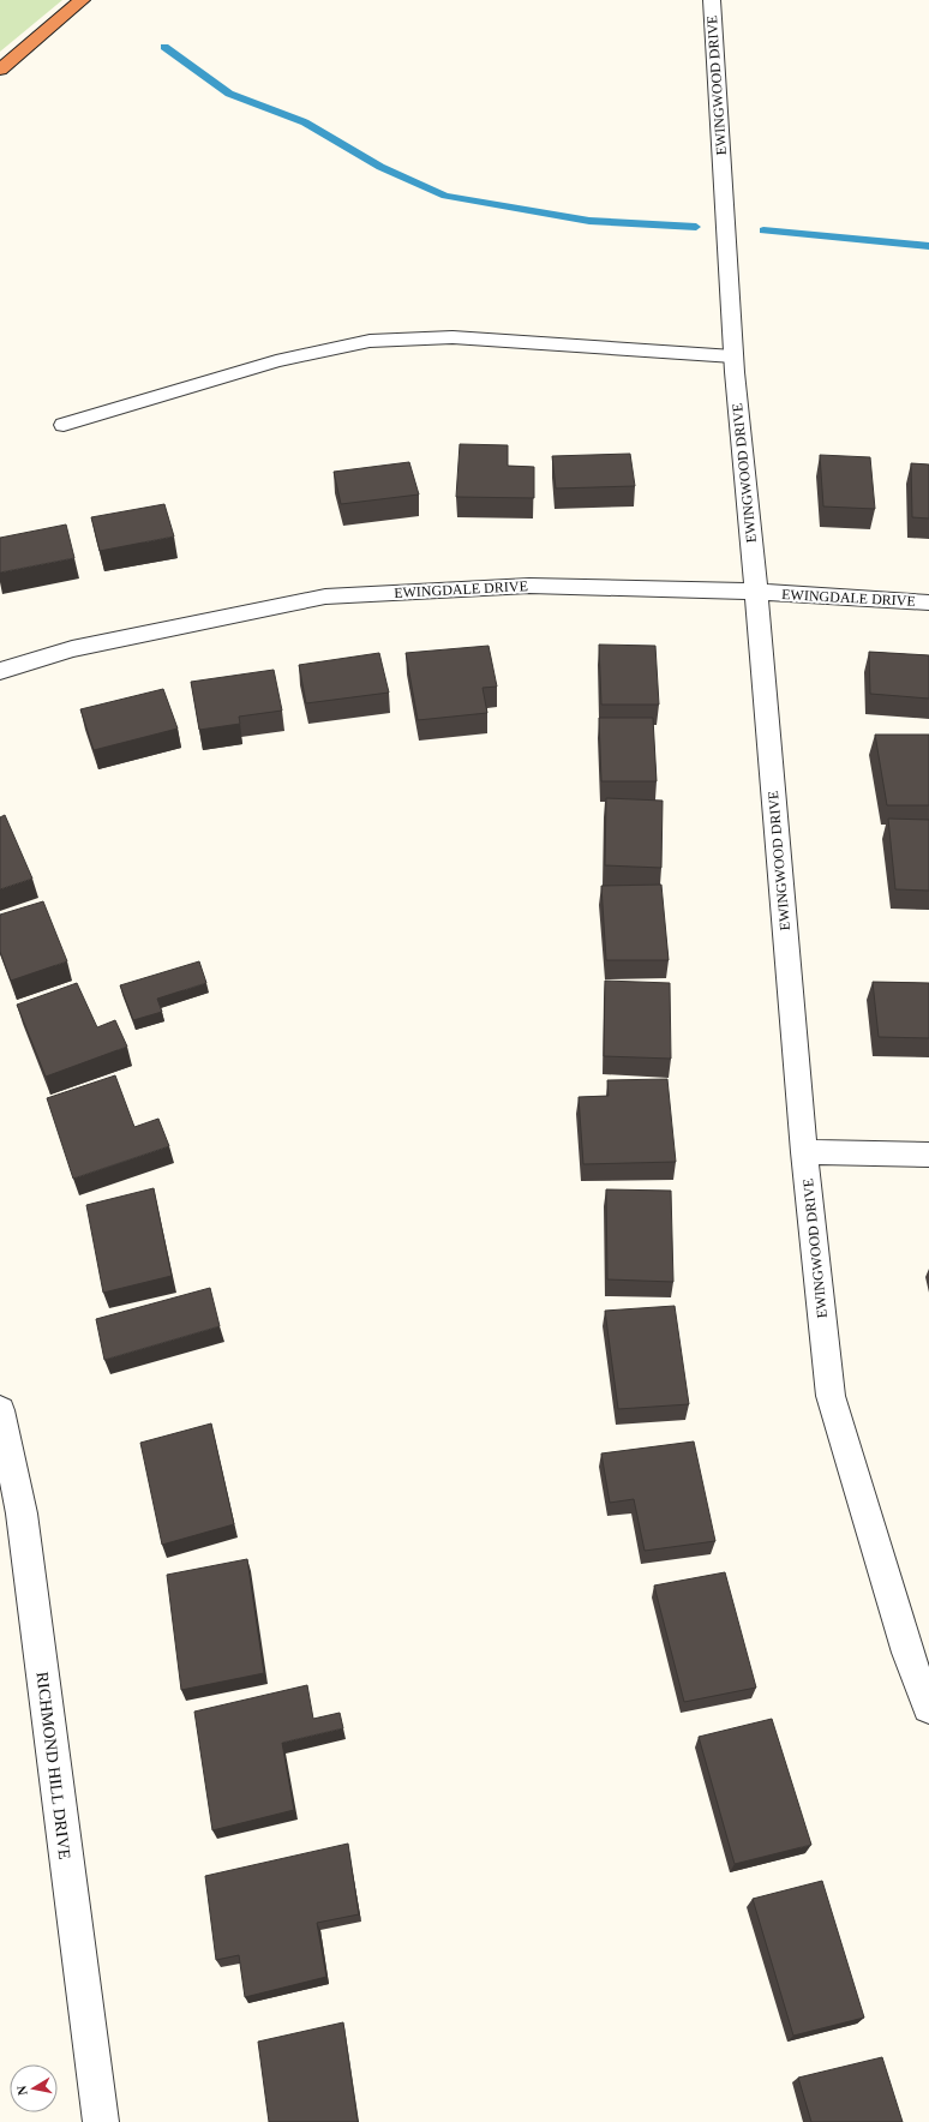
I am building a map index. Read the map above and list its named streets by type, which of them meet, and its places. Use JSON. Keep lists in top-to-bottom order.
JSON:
{
  "streets": {
    "street": ["EWINGWOOD DRIVE", "EWINGDALE DRIVE", "RICHMOND HILL DRIVE"]
  },
  "crossings": [
    ["EWINGWOOD DRIVE", "EWINGDALE DRIVE"]
  ],
  "north": "left"
}
